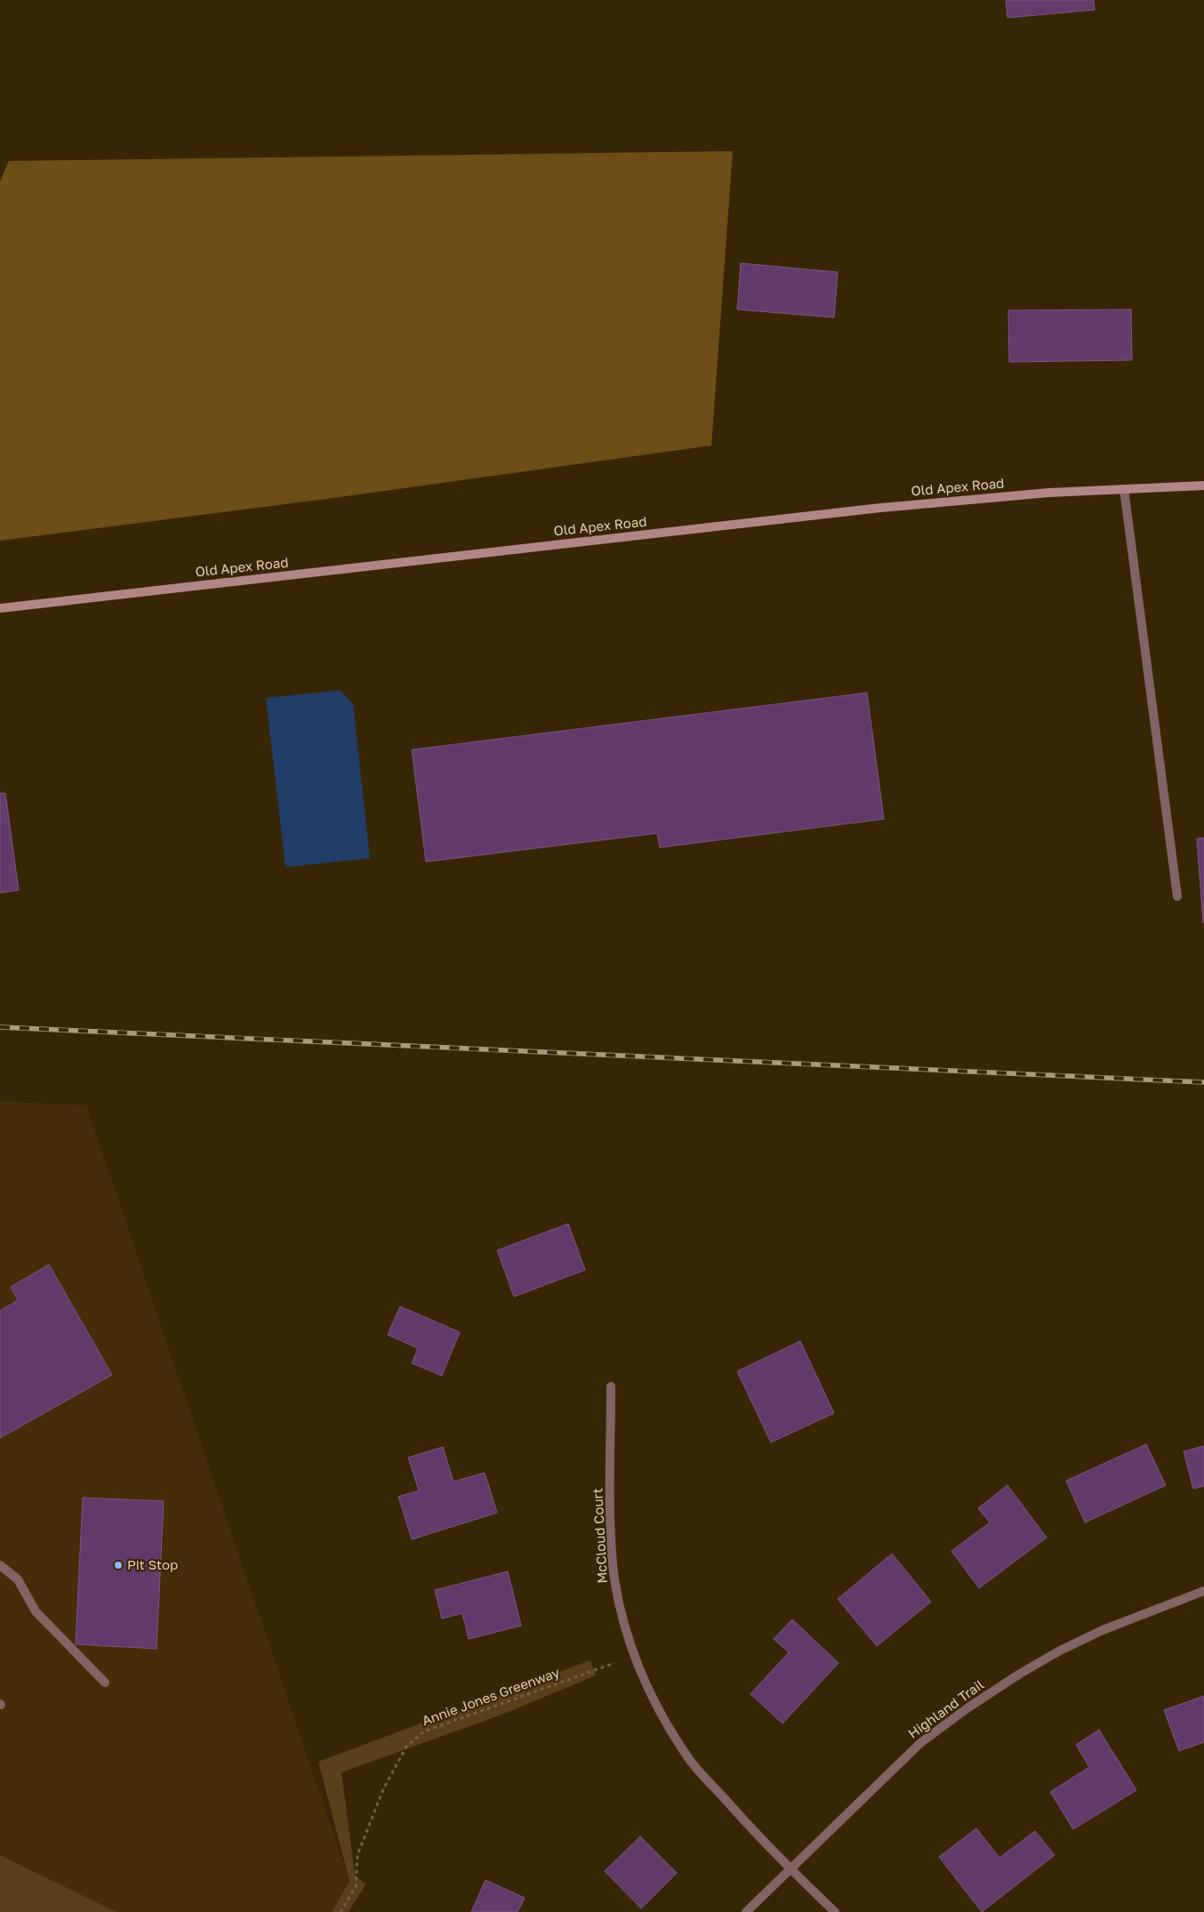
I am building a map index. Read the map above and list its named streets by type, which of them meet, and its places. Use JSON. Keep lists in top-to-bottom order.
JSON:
{
  "streets": {
    "main road": ["Old Apex Road"],
    "street": ["McCloud Court", "Highland Trail"],
    "path": ["Annie Jones Greenway"]
  },
  "crossings": [
    ["McCloud Court", "Highland Trail"]
  ],
  "places": ["Pit Stop"]
}
